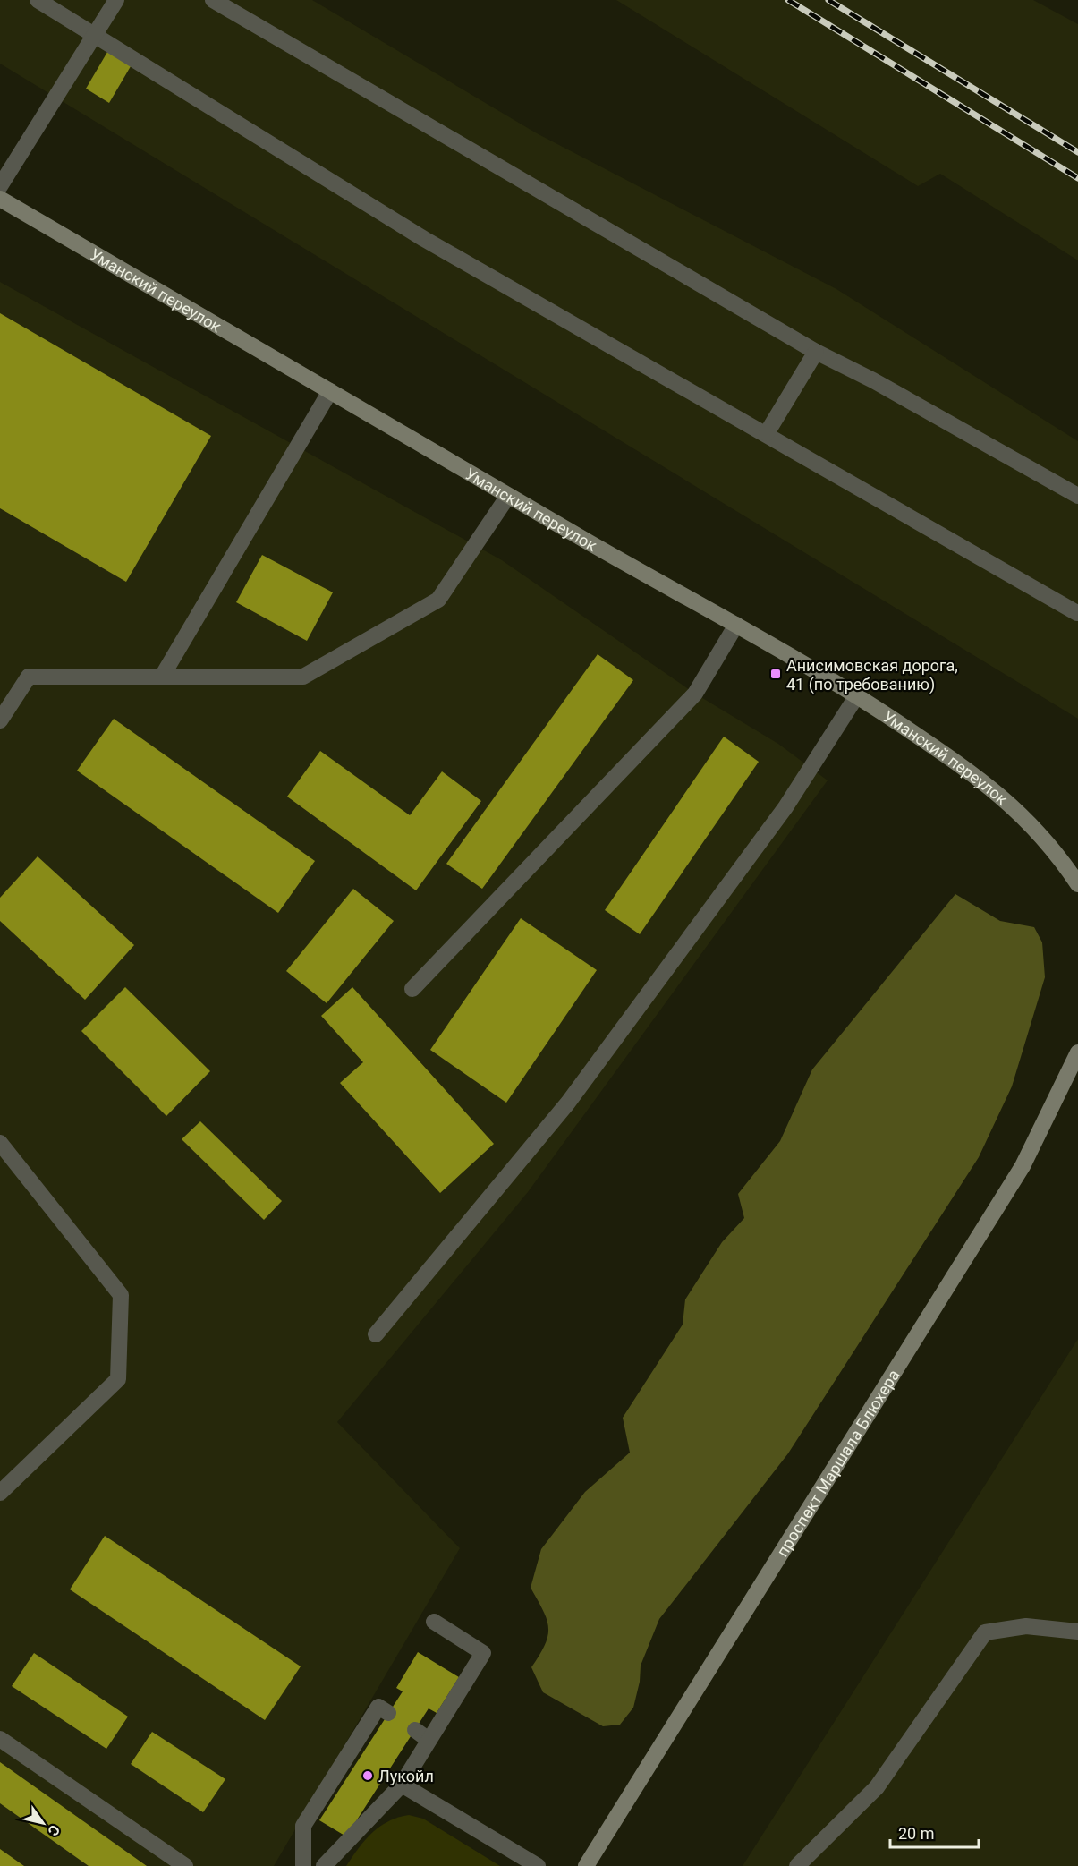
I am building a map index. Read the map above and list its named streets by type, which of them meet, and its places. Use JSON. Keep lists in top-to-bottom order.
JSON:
{
  "streets": {
    "street": ["Уманский переулок", "проспект Маршала Блюхера"]
  },
  "places": {
    "transit": ["Анисимовская дорога, 41 (по требованию)"],
    "other": ["Лукойл"]
  },
  "scale_bar": "20 m",
  "north": "bottom right"
}
